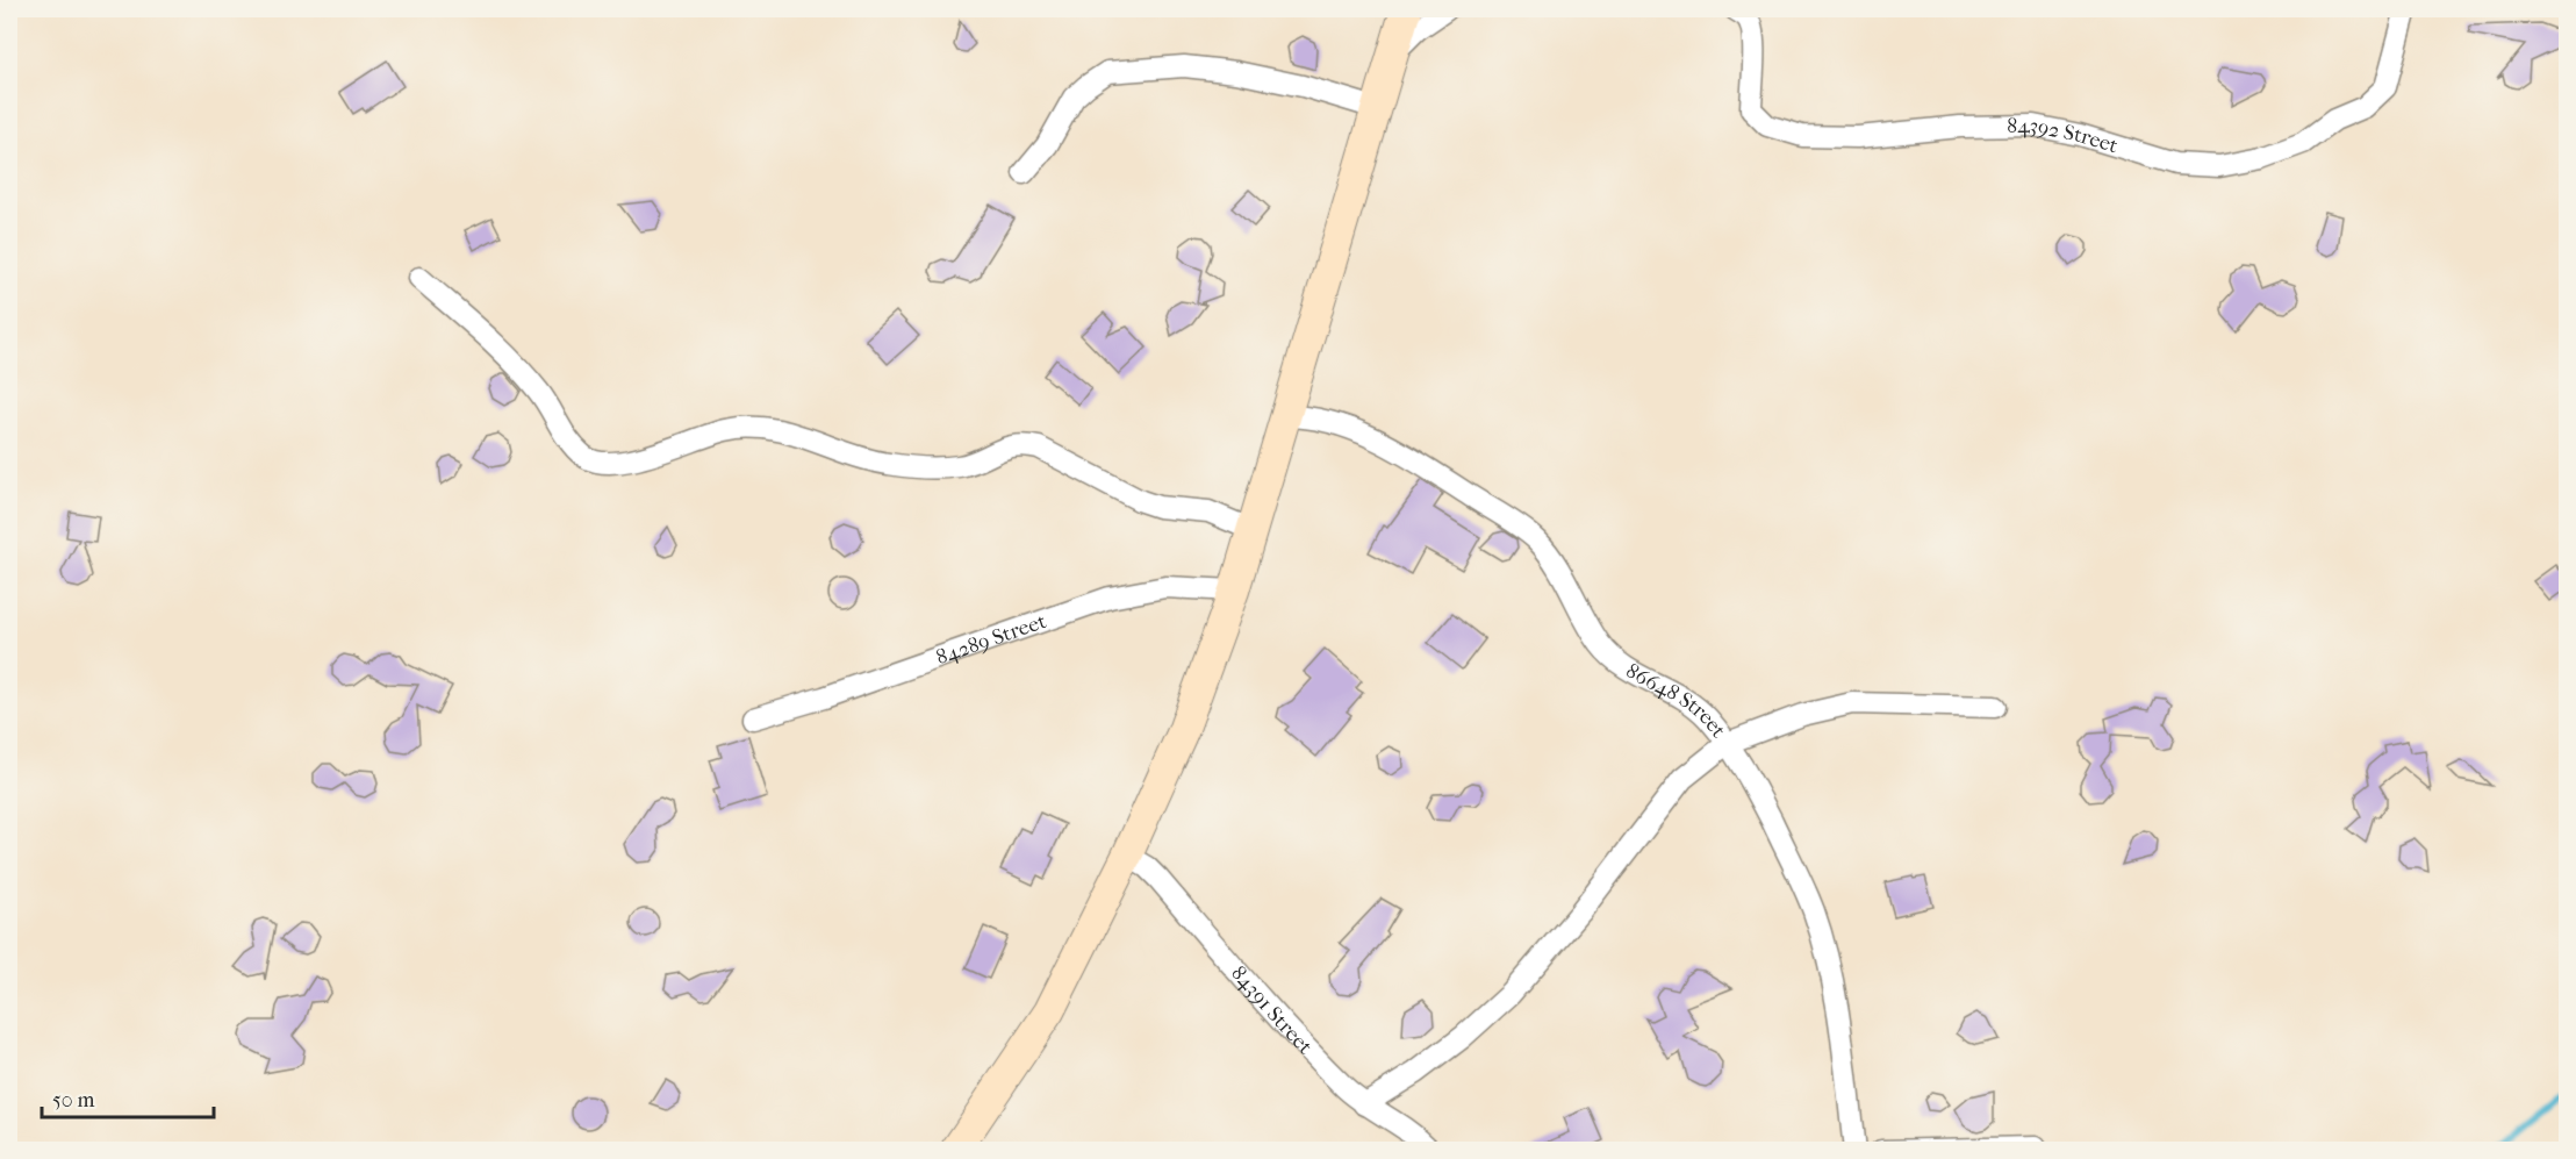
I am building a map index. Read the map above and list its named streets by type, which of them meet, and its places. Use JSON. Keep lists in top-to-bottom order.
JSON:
{
  "streets": {
    "street": [
      "84392 Street",
      "84289 Street",
      "86648 Street",
      "84391 Street"
    ]
  },
  "scale_bar": "50 m"
}
